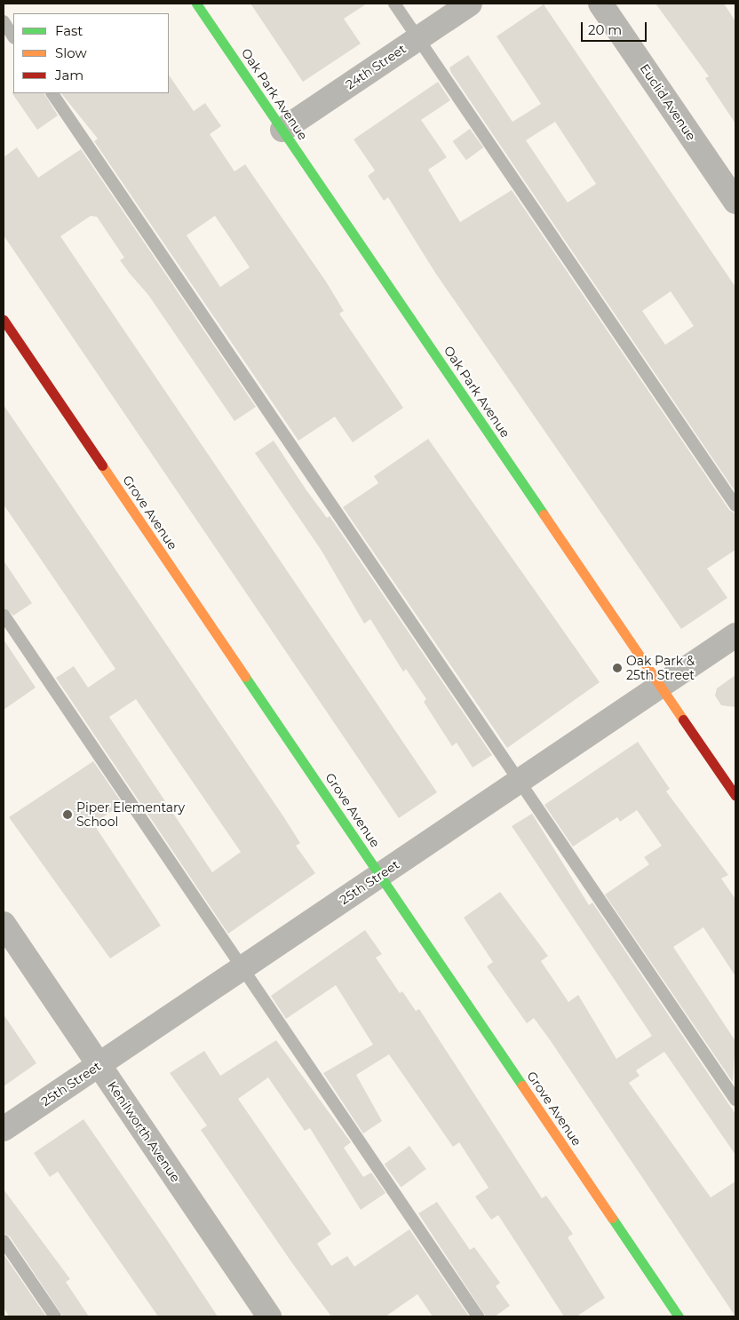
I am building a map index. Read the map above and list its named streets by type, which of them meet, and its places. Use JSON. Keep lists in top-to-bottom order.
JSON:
{
  "streets": {
    "street": [
      "24th Street",
      "Oak Park Avenue",
      "Euclid Avenue",
      "Grove Avenue",
      "25th Street",
      "Kenilworth Avenue"
    ]
  },
  "crossings": [
    ["24th Street", "Oak Park Avenue"],
    ["Oak Park Avenue", "25th Street"],
    ["Grove Avenue", "25th Street"],
    ["25th Street", "Kenilworth Avenue"]
  ],
  "places": ["Oak Park & 25th Street", "Piper Elementary School"],
  "legend": ["Fast", "Slow", "Jam"],
  "scale_bar": "20 m"
}
